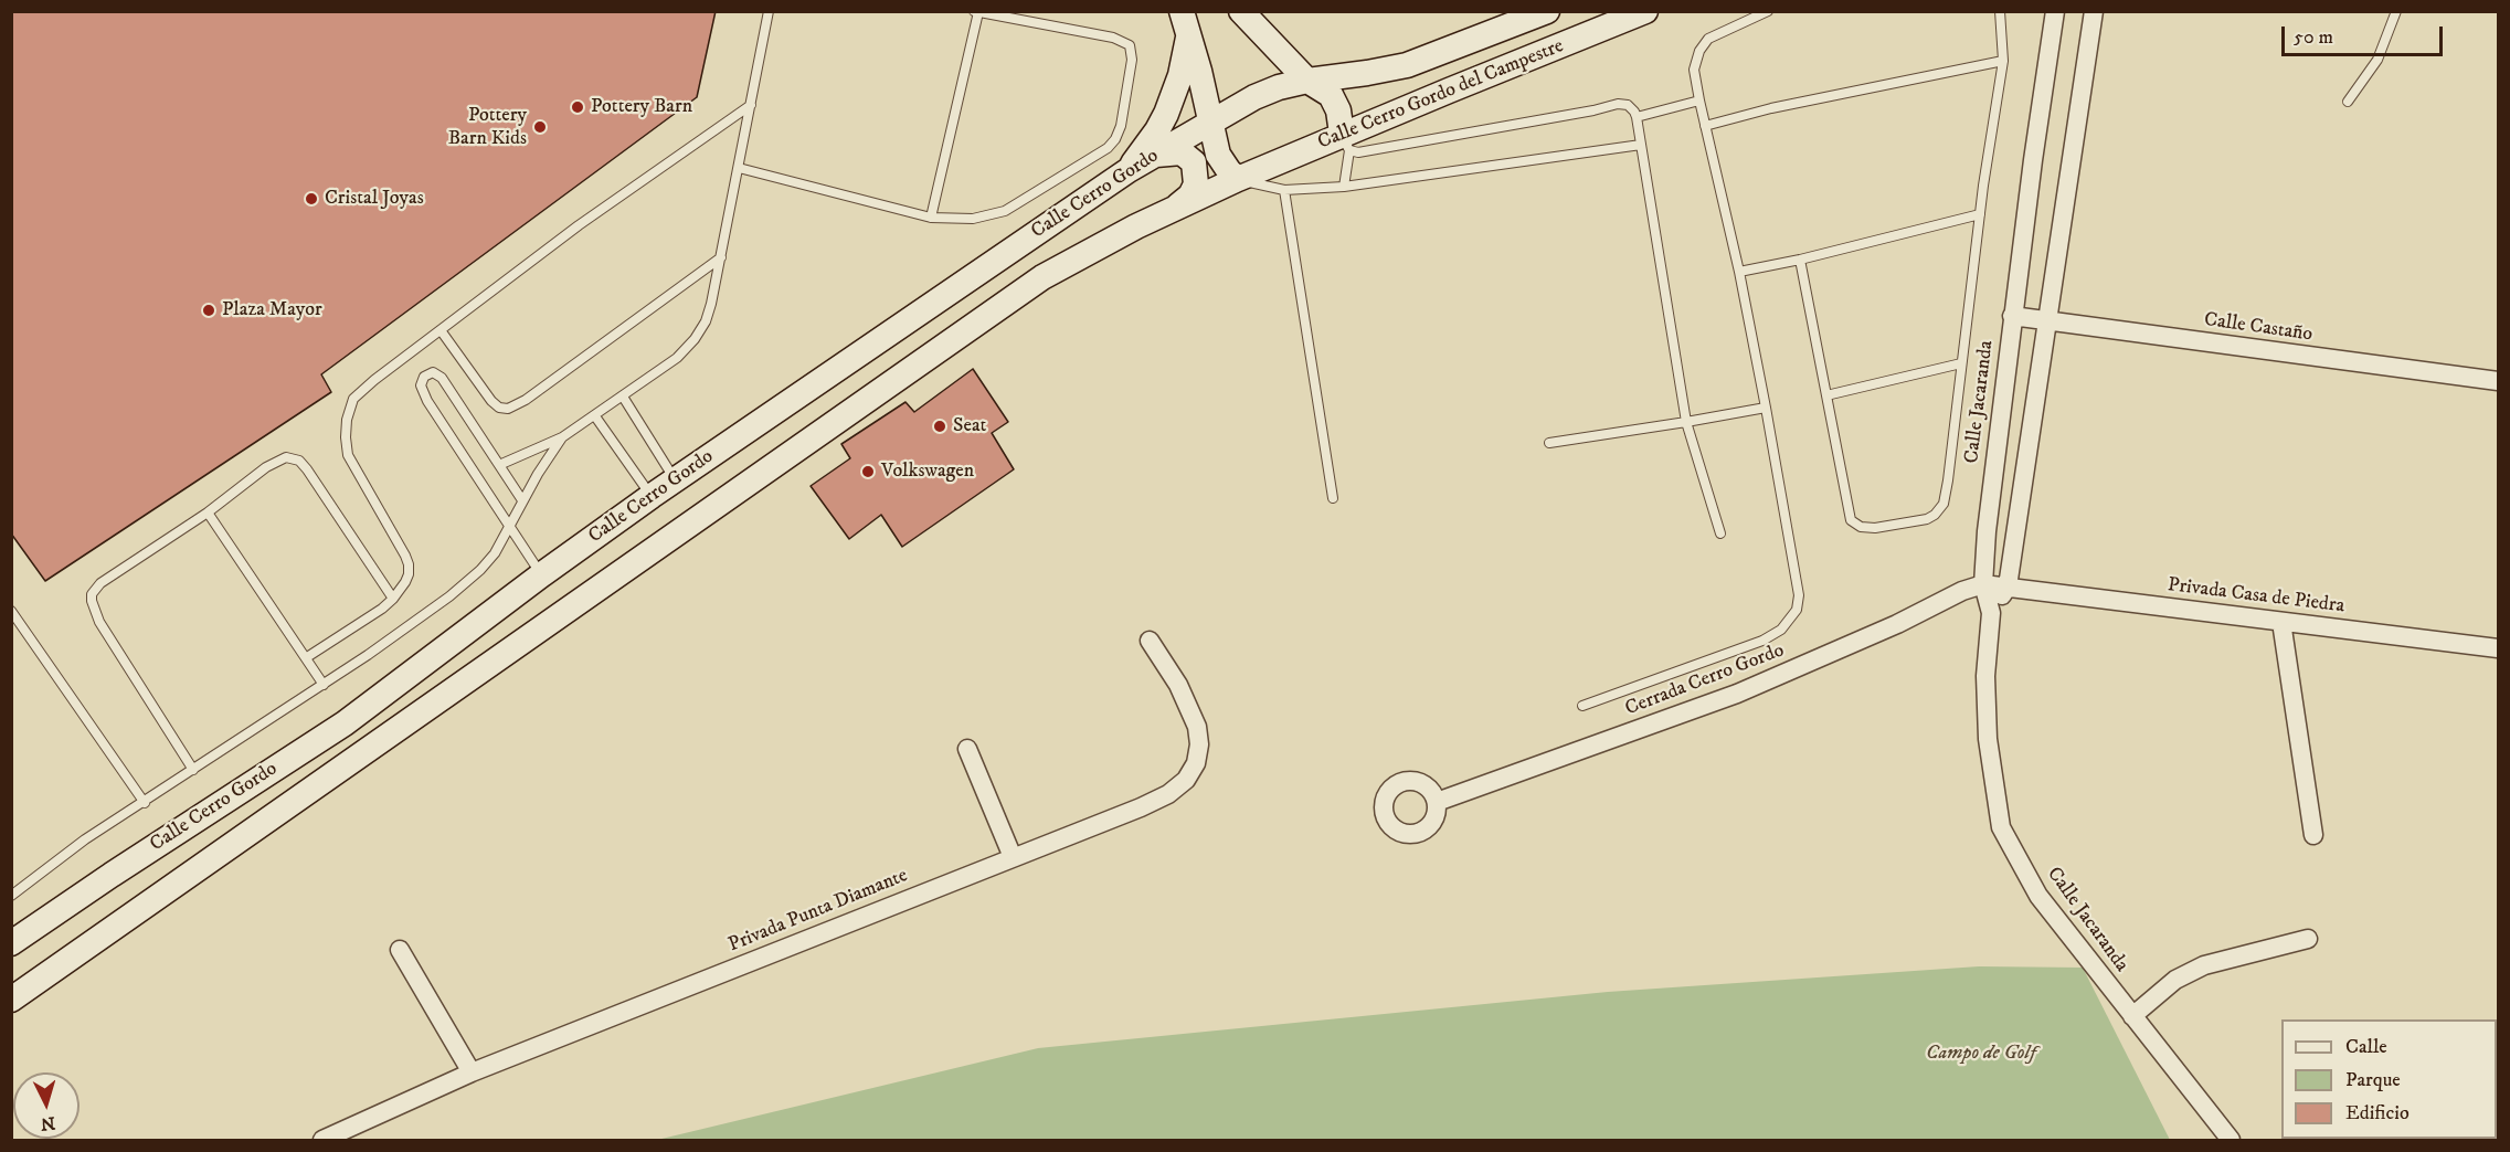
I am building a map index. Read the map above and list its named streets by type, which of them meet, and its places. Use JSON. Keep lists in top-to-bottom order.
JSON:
{
  "streets": {
    "main road": ["Calle Cerro Gordo del Campestre", "Calle Cerro Gordo"],
    "street": [
      "Calle Castaño",
      "Calle Jacaranda",
      "Privada Casa de Piedra",
      "Cerrada Cerro Gordo",
      "Privada Punta Diamante"
    ]
  },
  "crossings": [
    ["Calle Cerro Gordo del Campestre", "Calle Cerro Gordo"],
    ["Calle Castaño", "Calle Jacaranda"],
    ["Calle Jacaranda", "Privada Casa de Piedra"],
    ["Calle Jacaranda", "Cerrada Cerro Gordo"],
    ["Privada Casa de Piedra", "Cerrada Cerro Gordo"]
  ],
  "parks": ["Campo de Golf"],
  "places": [
    "Pottery Barn",
    "Pottery Barn Kids",
    "Cristal Joyas",
    "Plaza Mayor",
    "Seat",
    "Volkswagen"
  ],
  "legend": ["Calle", "Parque", "Edificio"],
  "scale_bar": "50 m",
  "north": "bottom"
}
